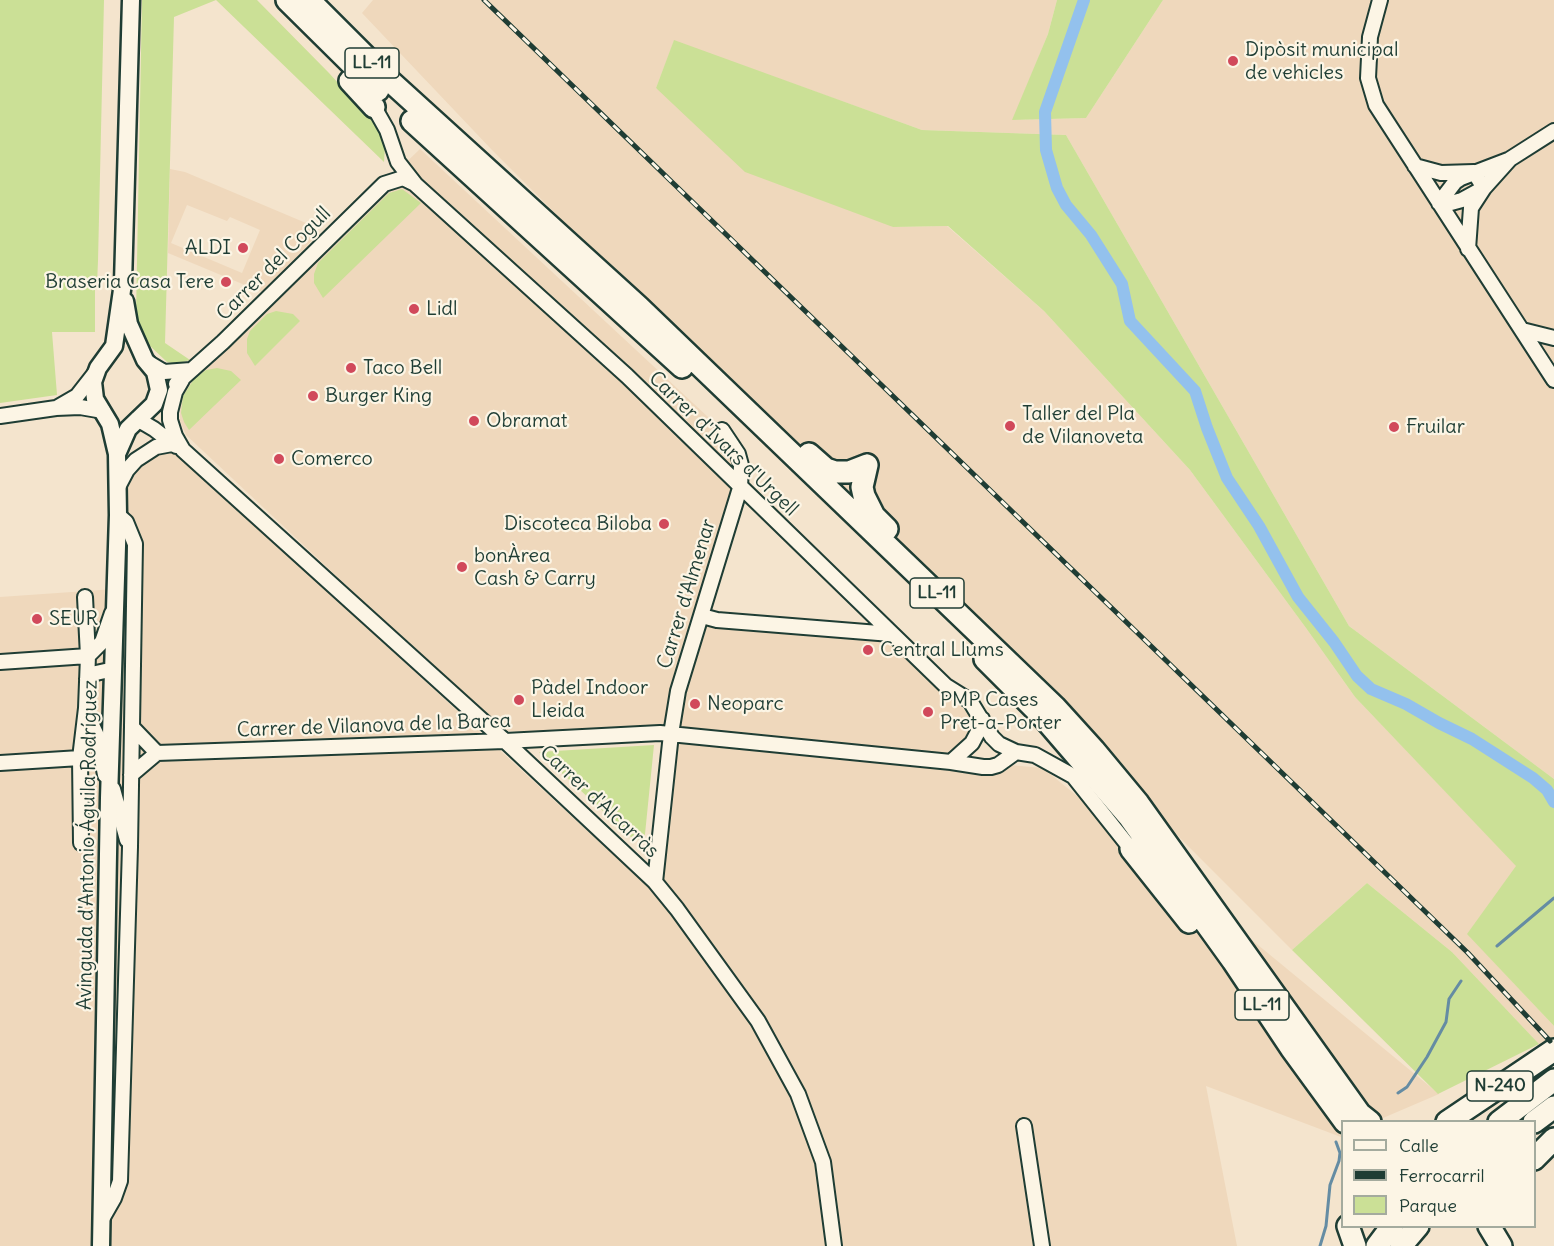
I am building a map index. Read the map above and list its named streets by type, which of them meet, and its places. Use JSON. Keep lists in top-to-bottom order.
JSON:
{
  "streets": {
    "highway": ["LL-11", "N-240"],
    "street": [
      "Carrer del Cogull",
      "Carrer d'Ivars d'Urgell",
      "Carrer d'Almenar",
      "Carrer de Vilanova de la Barca",
      "Carrer d'Alcarràs",
      "Avinguda d'Antonio Águila Rodríguez"
    ]
  },
  "crossings": [
    ["Carrer del Cogull", "Carrer d'Alcarràs"],
    ["Carrer del Cogull", "Avinguda d'Antonio Águila Rodríguez"],
    ["Carrer d'Ivars d'Urgell", "Carrer d'Almenar"],
    ["Carrer d'Ivars d'Urgell", "Carrer de Vilanova de la Barca"],
    ["Carrer d'Almenar", "Carrer de Vilanova de la Barca"],
    ["Carrer d'Almenar", "Carrer d'Alcarràs"],
    ["Carrer de Vilanova de la Barca", "Carrer d'Alcarràs"],
    ["Carrer d'Alcarràs", "Avinguda d'Antonio Águila Rodríguez"]
  ],
  "places": [
    "Dipòsit municipal de vehicles",
    "ALDI",
    "Braseria Casa Tere",
    "Lidl",
    "Taco Bell",
    "Burger King",
    "Obramat",
    "Taller del Pla de Vilanoveta",
    "Fruilar",
    "Comerco",
    "Discoteca Biloba",
    "bonÀrea Cash & Carry",
    "SEUR",
    "Central Llums",
    "Pàdel Indoor Lleida",
    "Neoparc",
    "PMP Cases Pret-a-Porter"
  ],
  "legend": ["Calle", "Ferrocarril", "Parque"]
}
